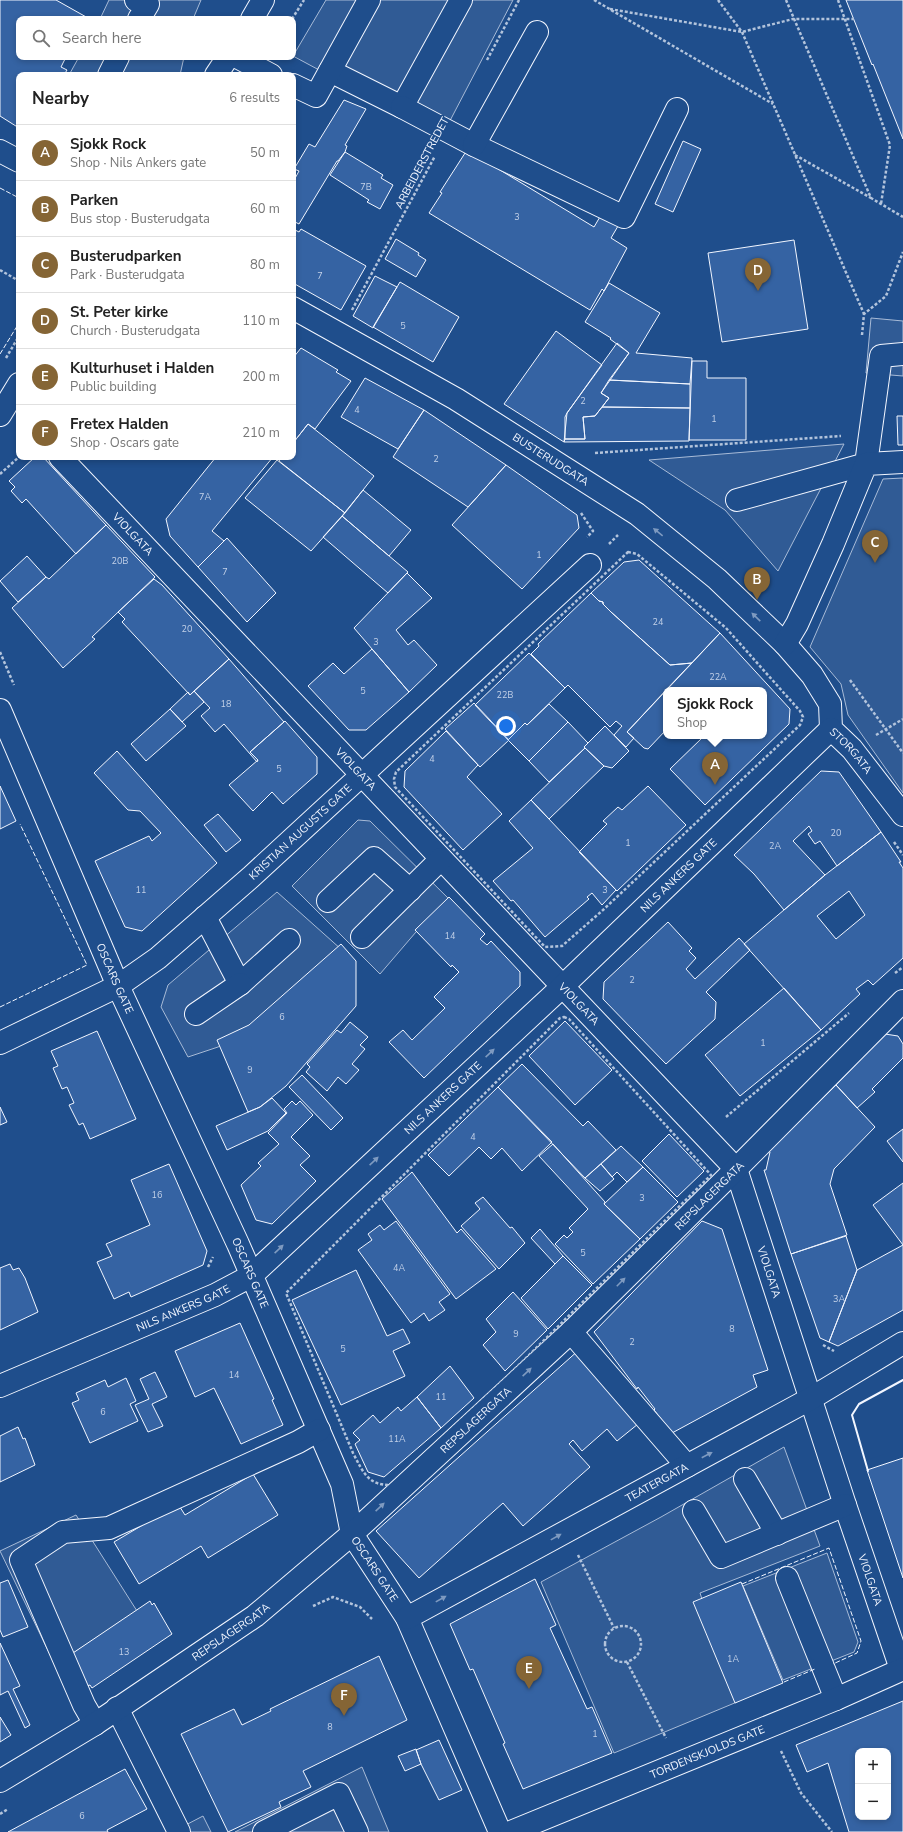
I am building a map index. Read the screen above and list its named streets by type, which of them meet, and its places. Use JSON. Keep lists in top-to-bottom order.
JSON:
{
  "streets": {
    "street": [
      "BUSTERUDGATA",
      "VIOLGATA",
      "STORGATA",
      "KRISTIAN AUGUSTS GATE",
      "NILS ANKERS GATE",
      "OSCARS GATE",
      "REPSLAGERGATA",
      "TEATERGATA",
      "TORDENSKJOLDS GATE"
    ],
    "path": ["ARBEIDERSTREDET"]
  },
  "crossings": [
    ["ARBEIDERSTREDET", "BUSTERUDGATA"],
    ["BUSTERUDGATA", "STORGATA"],
    ["VIOLGATA", "KRISTIAN AUGUSTS GATE"],
    ["VIOLGATA", "NILS ANKERS GATE"],
    ["VIOLGATA", "REPSLAGERGATA"],
    ["VIOLGATA", "TEATERGATA"],
    ["VIOLGATA", "TORDENSKJOLDS GATE"],
    ["STORGATA", "NILS ANKERS GATE"],
    ["KRISTIAN AUGUSTS GATE", "OSCARS GATE"],
    ["NILS ANKERS GATE", "OSCARS GATE"],
    ["OSCARS GATE", "REPSLAGERGATA"],
    ["OSCARS GATE", "TEATERGATA"]
  ],
  "one_way": ["NILS ANKERS GATE", "REPSLAGERGATA", "TEATERGATA"],
  "house_numbers": [
    "7B",
    "3",
    "7",
    "5",
    "2",
    "4",
    "1",
    "2",
    "7A",
    "1",
    "20B",
    "7",
    "24",
    "20",
    "3",
    "22A",
    "5",
    "22B",
    "18",
    "4",
    "5",
    "20",
    "1",
    "2A",
    "11",
    "3",
    "14",
    "2",
    "6",
    "1",
    "9",
    "4",
    "16",
    "3",
    "5",
    "4A",
    "3A",
    "8",
    "9",
    "2",
    "5",
    "14",
    "11",
    "6",
    "11A",
    "13",
    "1A",
    "8",
    "1",
    "6"
  ],
  "page": {
    "search": "Search here",
    "heading": ["Nearby", "6 results"],
    "list": [
      {
        "mark": "A",
        "name": "Sjokk Rock",
        "note": "Shop · Nils Ankers gate",
        "value": "50 m"
      },
      {
        "mark": "B",
        "name": "Parken",
        "note": "Bus stop · Busterudgata",
        "value": "60 m"
      },
      {
        "mark": "C",
        "name": "Busterudparken",
        "note": "Park · Busterudgata",
        "value": "80 m"
      },
      {
        "mark": "D",
        "name": "St. Peter kirke",
        "note": "Church · Busterudgata",
        "value": "110 m"
      },
      {
        "mark": "E",
        "name": "Kulturhuset i Halden",
        "note": "Public building",
        "value": "200 m"
      },
      {
        "mark": "F",
        "name": "Fretex Halden",
        "note": "Shop · Oscars gate",
        "value": "210 m"
      }
    ],
    "pins": [
      "D",
      "C",
      "B",
      "A",
      "E",
      "F"
    ],
    "popup": ["Sjokk Rock", "Shop"],
    "map_buttons": ["+", "−"]
  }
}
